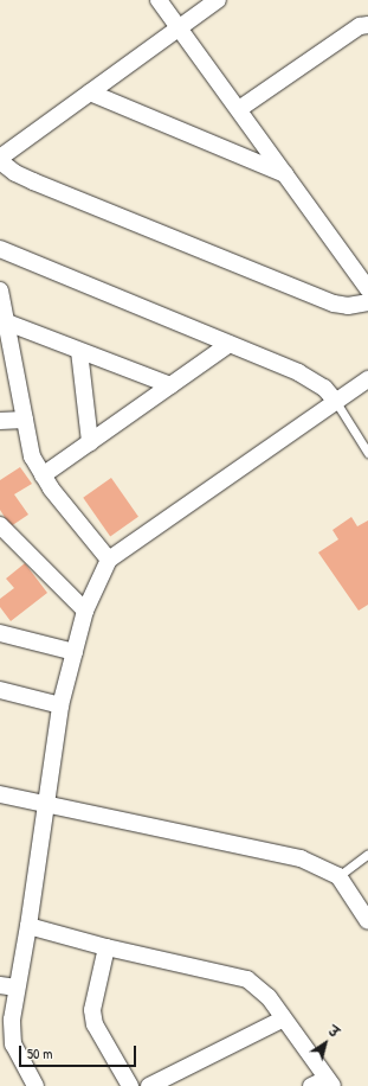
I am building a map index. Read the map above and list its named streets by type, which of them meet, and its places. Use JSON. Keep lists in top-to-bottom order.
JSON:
{
  "scale_bar": "50 m",
  "north": "top right"
}
